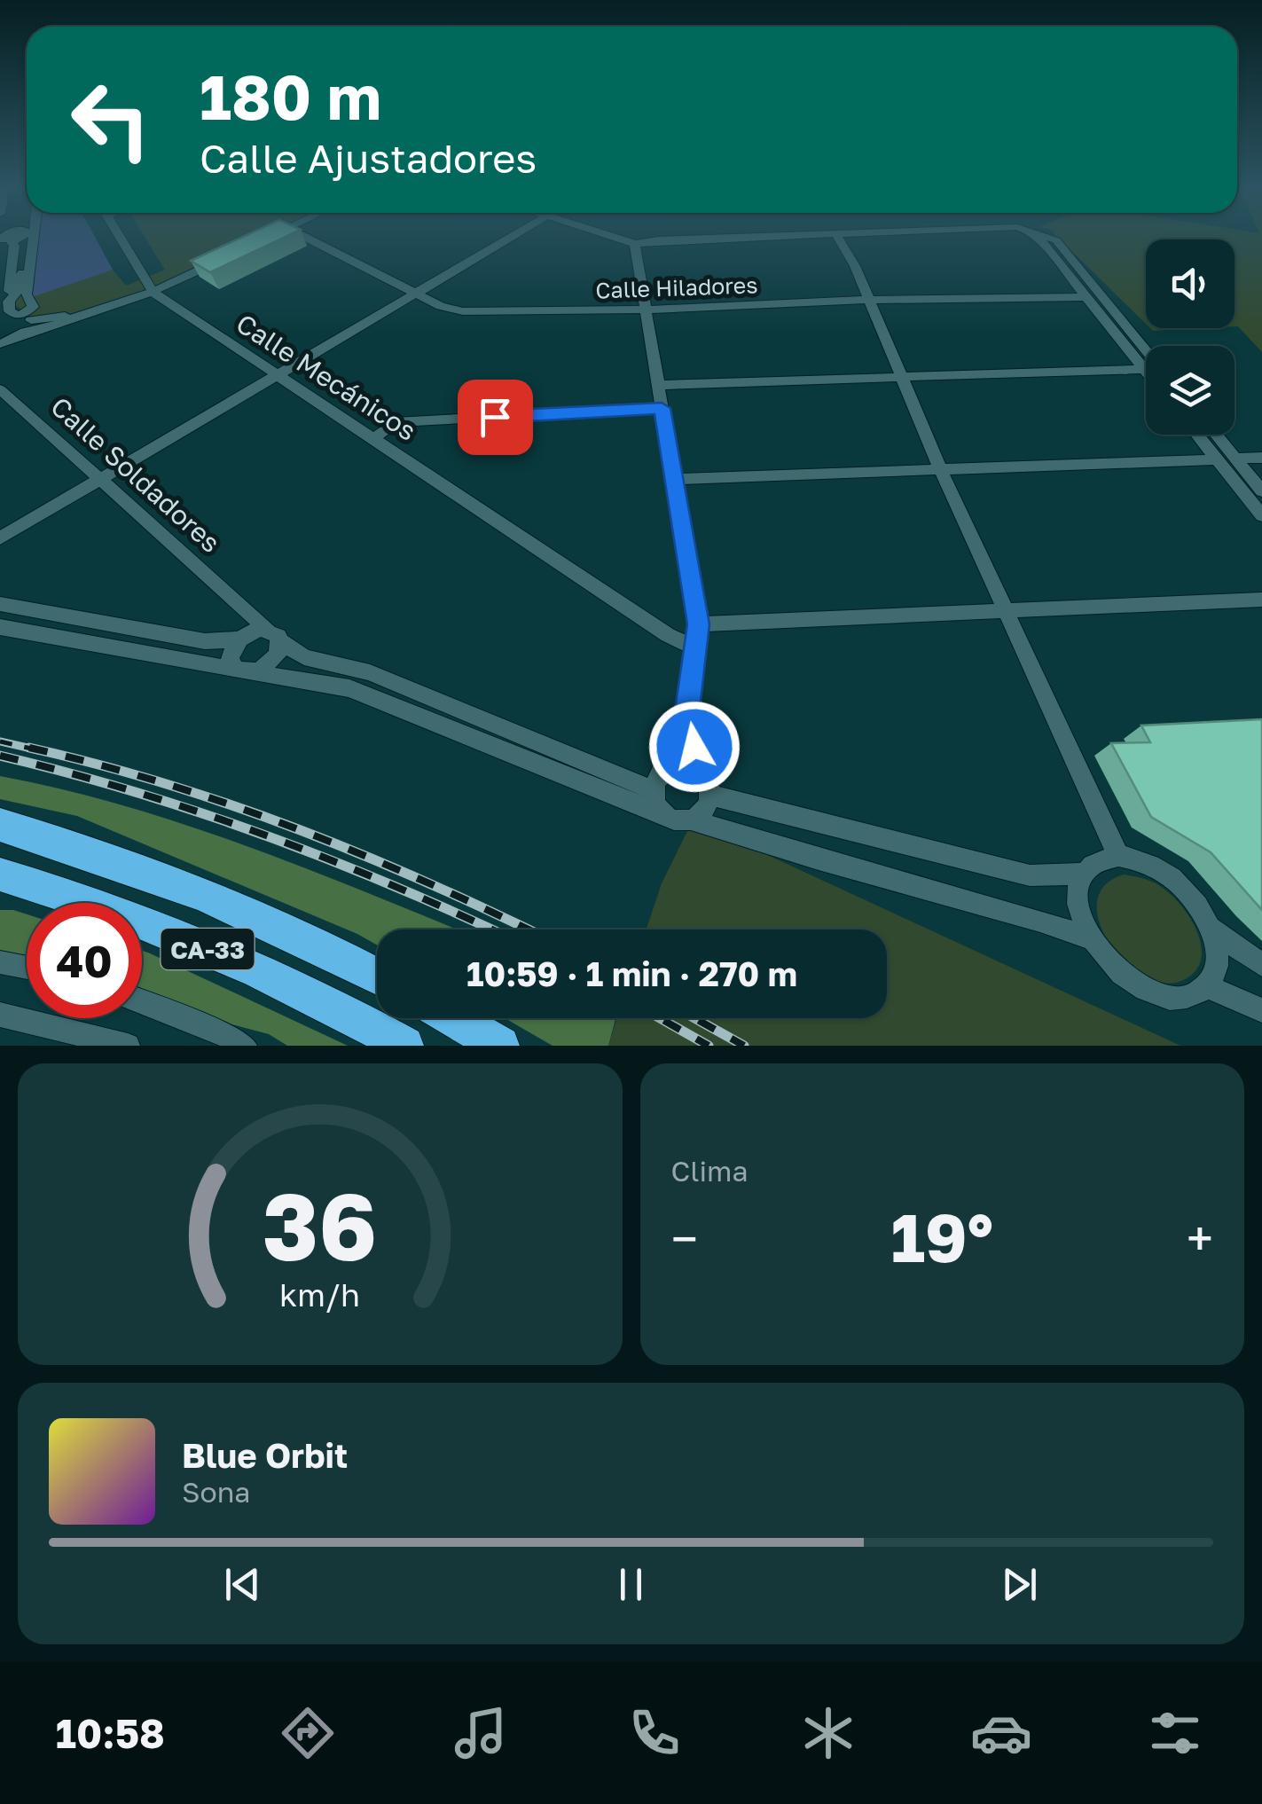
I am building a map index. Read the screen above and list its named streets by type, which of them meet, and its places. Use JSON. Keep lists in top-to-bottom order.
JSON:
{
  "streets": {
    "highway": ["CA-33"],
    "street": ["Calle Hiladores", "Calle Mecánicos", "Calle Soldadores"]
  },
  "page": {
    "turn": ["180 m", "Calle Ajustadores"],
    "limit": "40",
    "trip": "10:59 · 1 min · 270 m",
    "tile": "Clima",
    "heat": ["−", "19°", "+"],
    "song": ["Blue Orbit", "Sona"],
    "tabs": "10:58",
    "gauge": ["36", "km/h"]
  }
}
